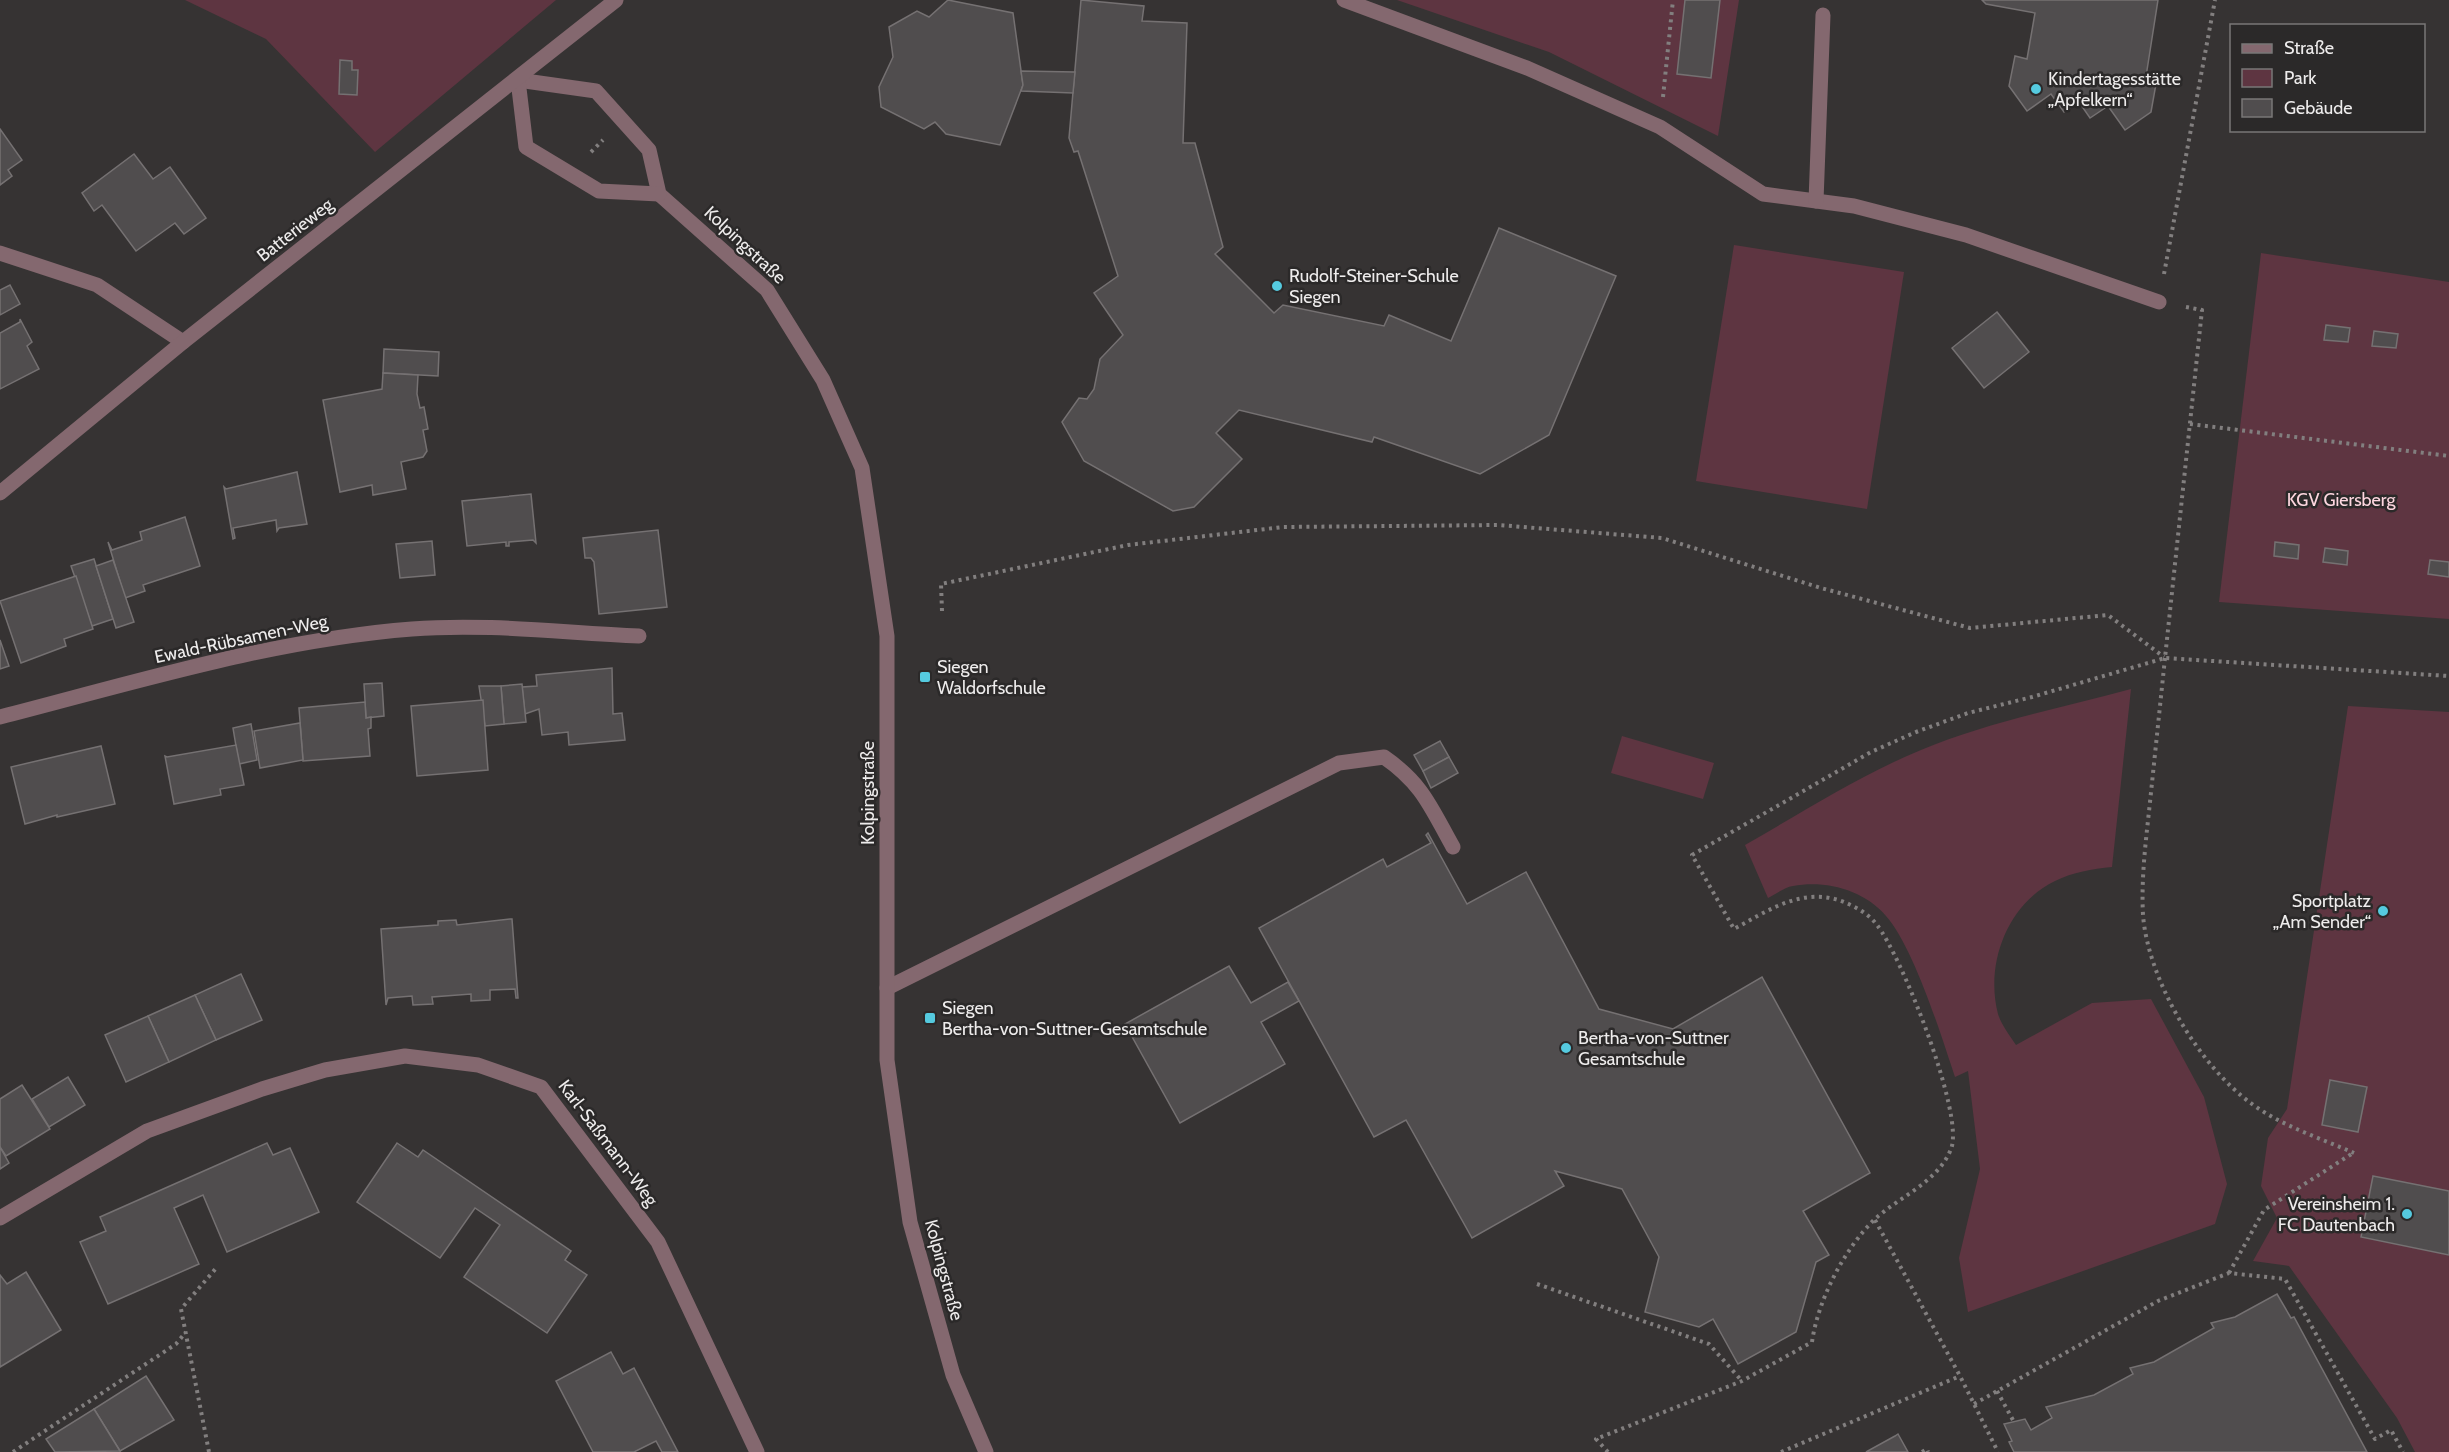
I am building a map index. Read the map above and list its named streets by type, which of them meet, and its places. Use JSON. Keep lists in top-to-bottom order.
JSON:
{
  "streets": {
    "street": [
      "Batterieweg",
      "Kolpingstraße",
      "Ewald-Rübsamen-Weg",
      "Karl-Saßmann-Weg"
    ]
  },
  "parks": ["KGV Giersberg"],
  "places": {
    "other": [
      "Kindertagesstätte „Apfelkern“",
      "Rudolf-Steiner-Schule Siegen",
      "Sportplatz „Am Sender“",
      "Bertha-von-Suttner Gesamtschule",
      "Vereinsheim 1. FC Dautenbach"
    ],
    "transit": ["Siegen Waldorfschule", "Siegen Bertha-von-Suttner-Gesamtschule"]
  },
  "legend": ["Straße", "Park", "Gebäude"]
}
